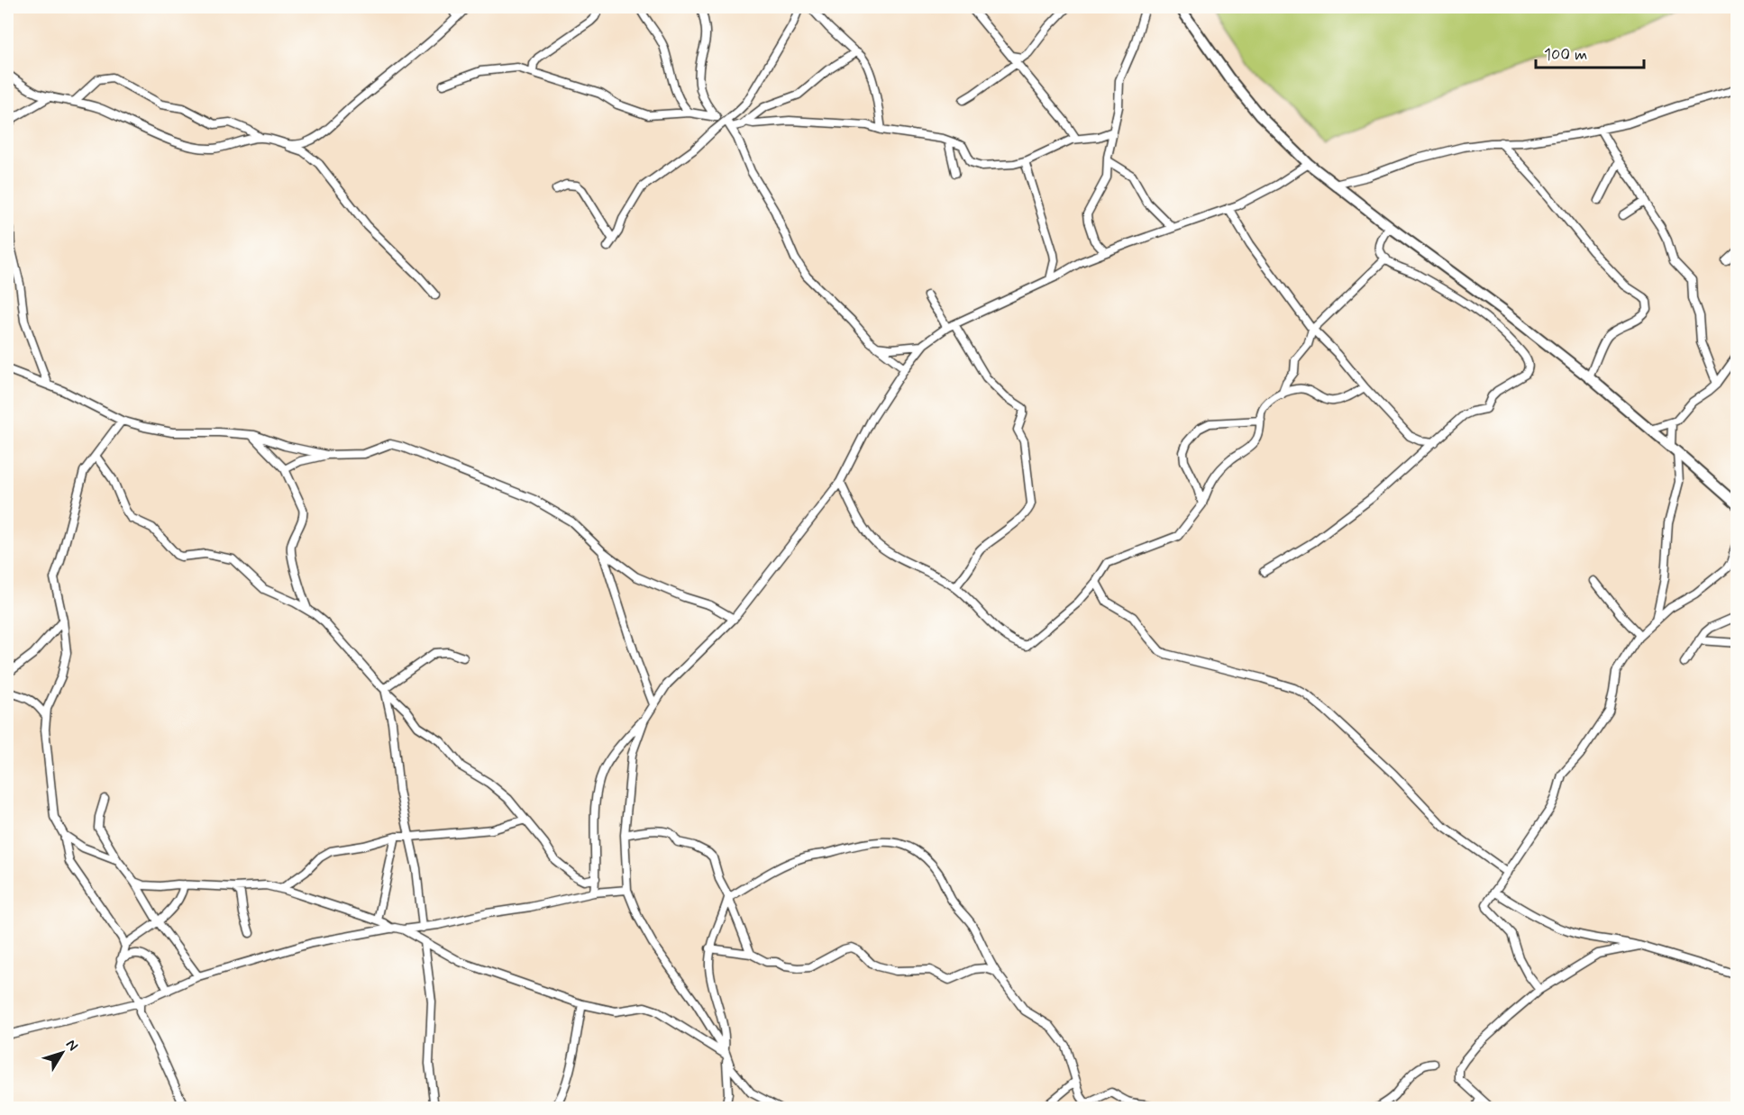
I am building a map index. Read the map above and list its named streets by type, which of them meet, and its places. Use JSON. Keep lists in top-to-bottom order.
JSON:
{
  "scale_bar": "100 m",
  "north": "top right"
}
